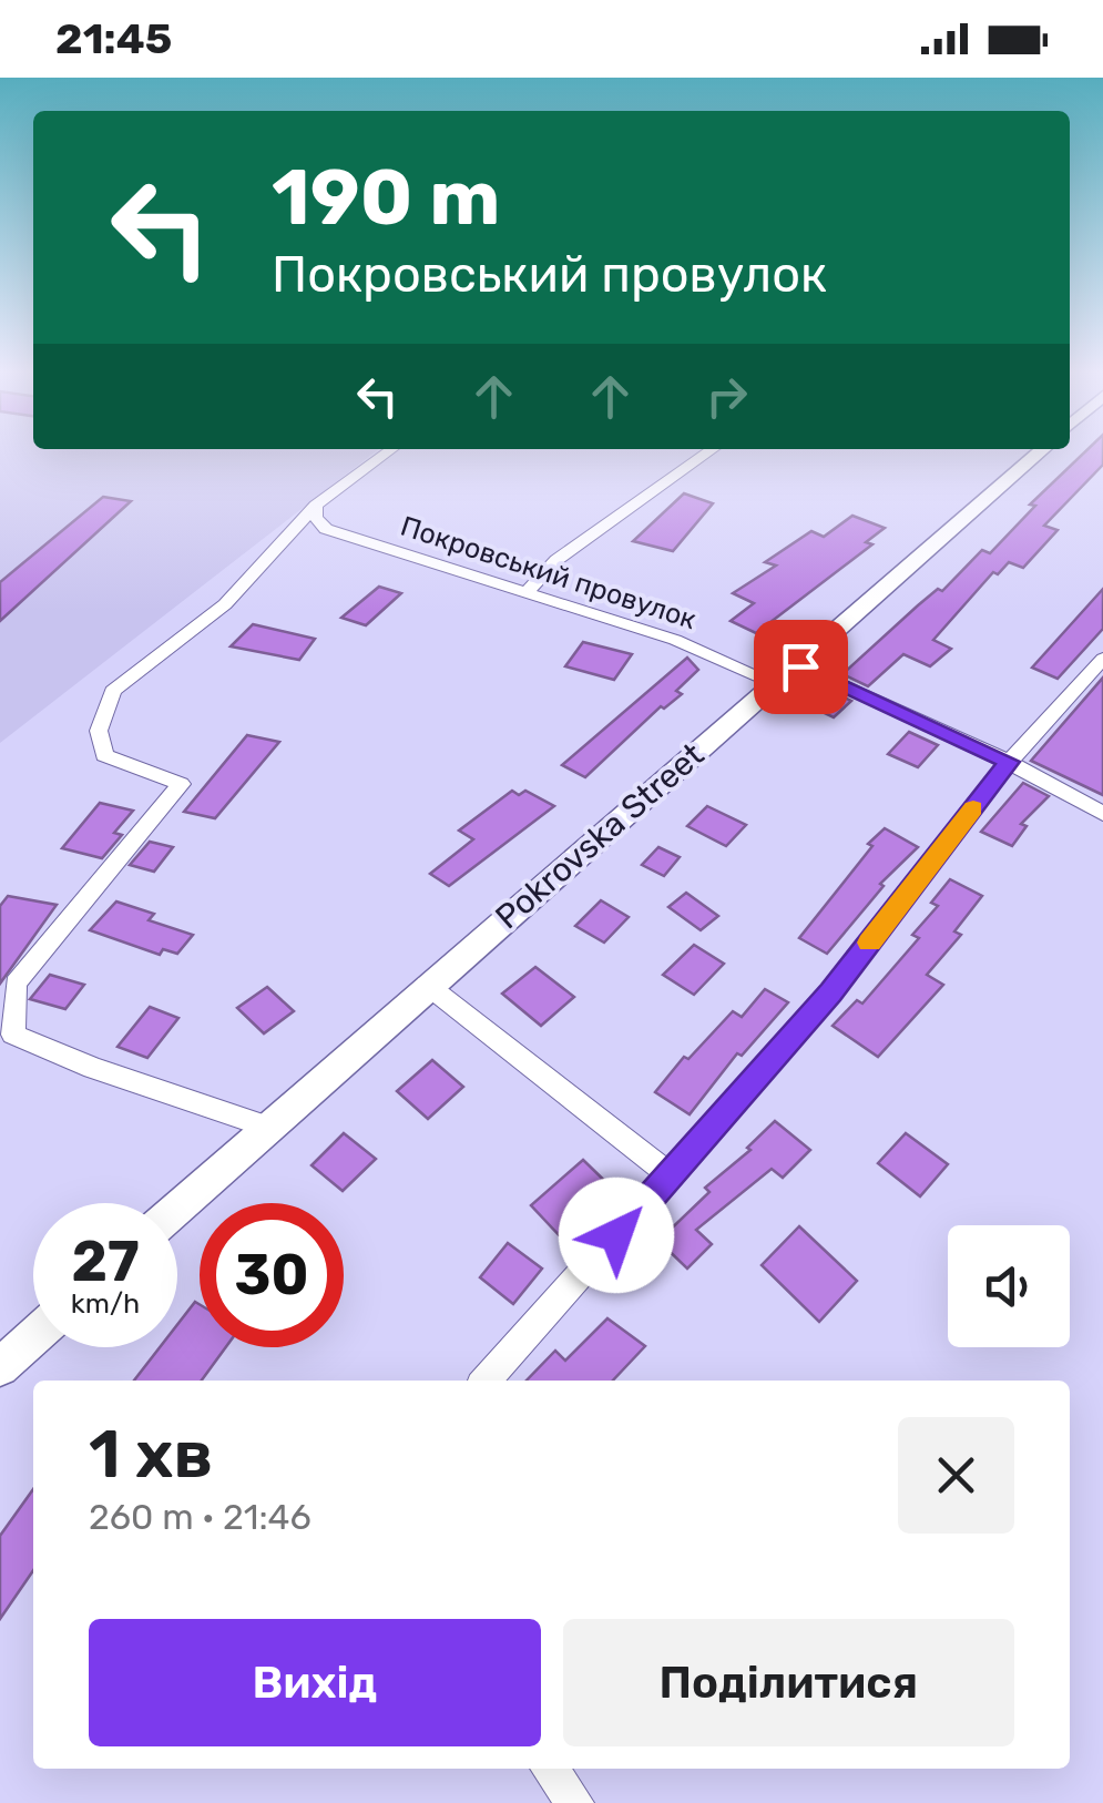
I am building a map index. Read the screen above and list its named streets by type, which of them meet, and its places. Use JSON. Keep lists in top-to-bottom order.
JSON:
{
  "streets": {
    "street": ["Покровський провулок", "Pokrovska Street"]
  },
  "crossings": [
    ["Покровський провулок", "Pokrovska Street"]
  ],
  "page": {
    "status": "21:45",
    "turn": ["190 m", "Покровський провулок"],
    "speed": "27 km/h",
    "limit": "30",
    "heading": ["1 хв", "260 m · 21:46"],
    "buttons": ["Вихід", "Поділитися"]
  }
}
